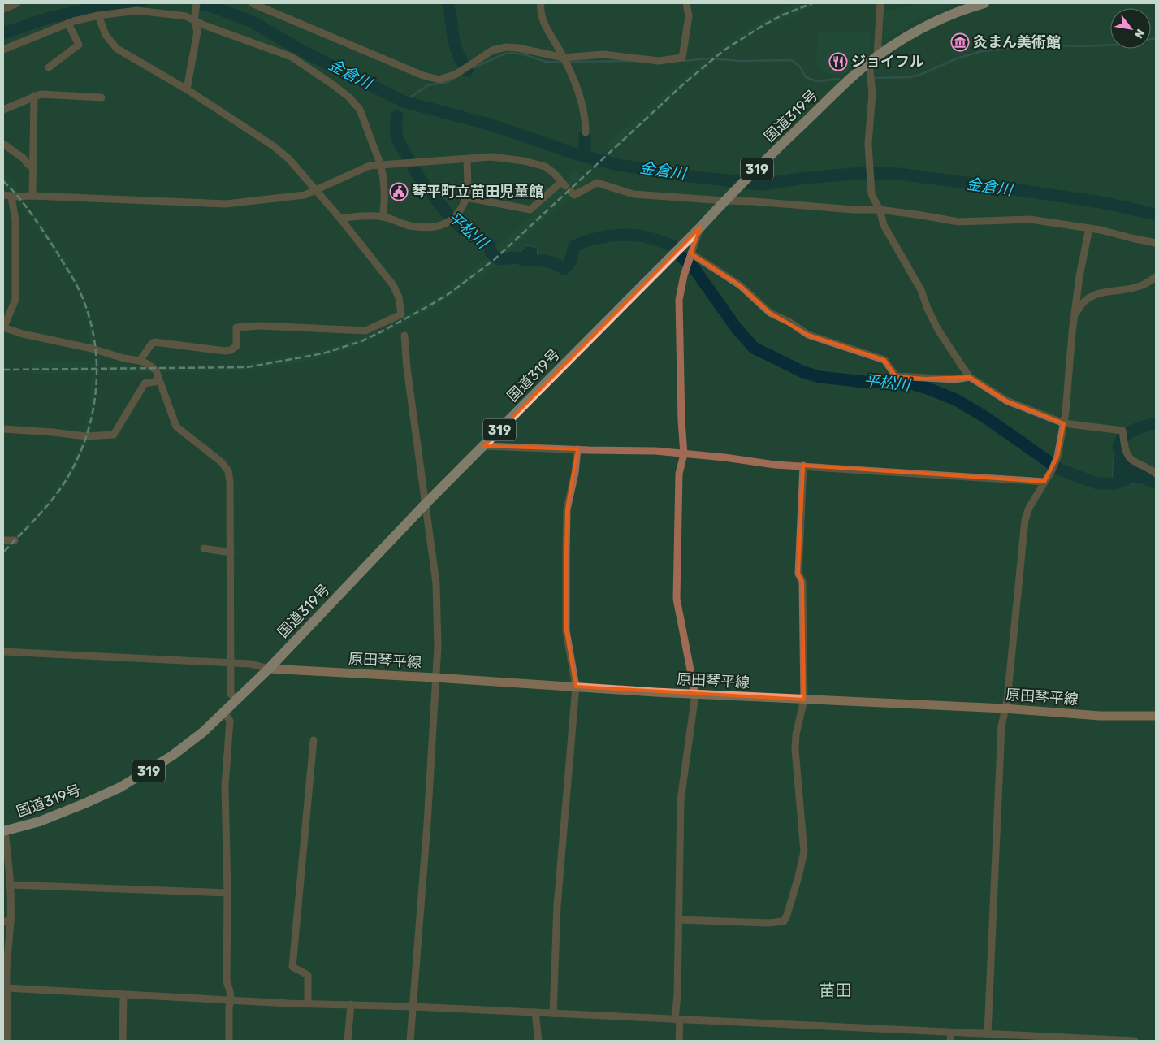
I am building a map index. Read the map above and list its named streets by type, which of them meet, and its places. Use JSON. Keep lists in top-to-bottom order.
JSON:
{
  "streets": {
    "highway": ["国道319号", "319"],
    "main road": ["原田琴平線"]
  },
  "crossings": [
    ["国道319号", "原田琴平線"]
  ],
  "districts": ["苗田"],
  "water": ["金倉川", "平松川"],
  "places": {
    "museum": ["灸まん美術館"],
    "restaurant": ["ジョイフル"],
    "public building": ["琴平町立苗田児童館"]
  },
  "north": "bottom right"
}
